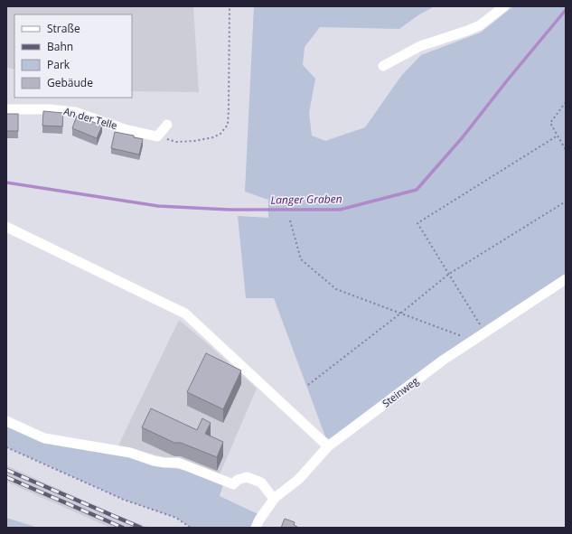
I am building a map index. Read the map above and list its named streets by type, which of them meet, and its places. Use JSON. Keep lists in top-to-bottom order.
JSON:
{
  "streets": {
    "street": ["An der Telle", "Steinweg"]
  },
  "water": ["Langer Graben"],
  "legend": [
    "Straße",
    "Bahn",
    "Park",
    "Gebäude"
  ]
}
